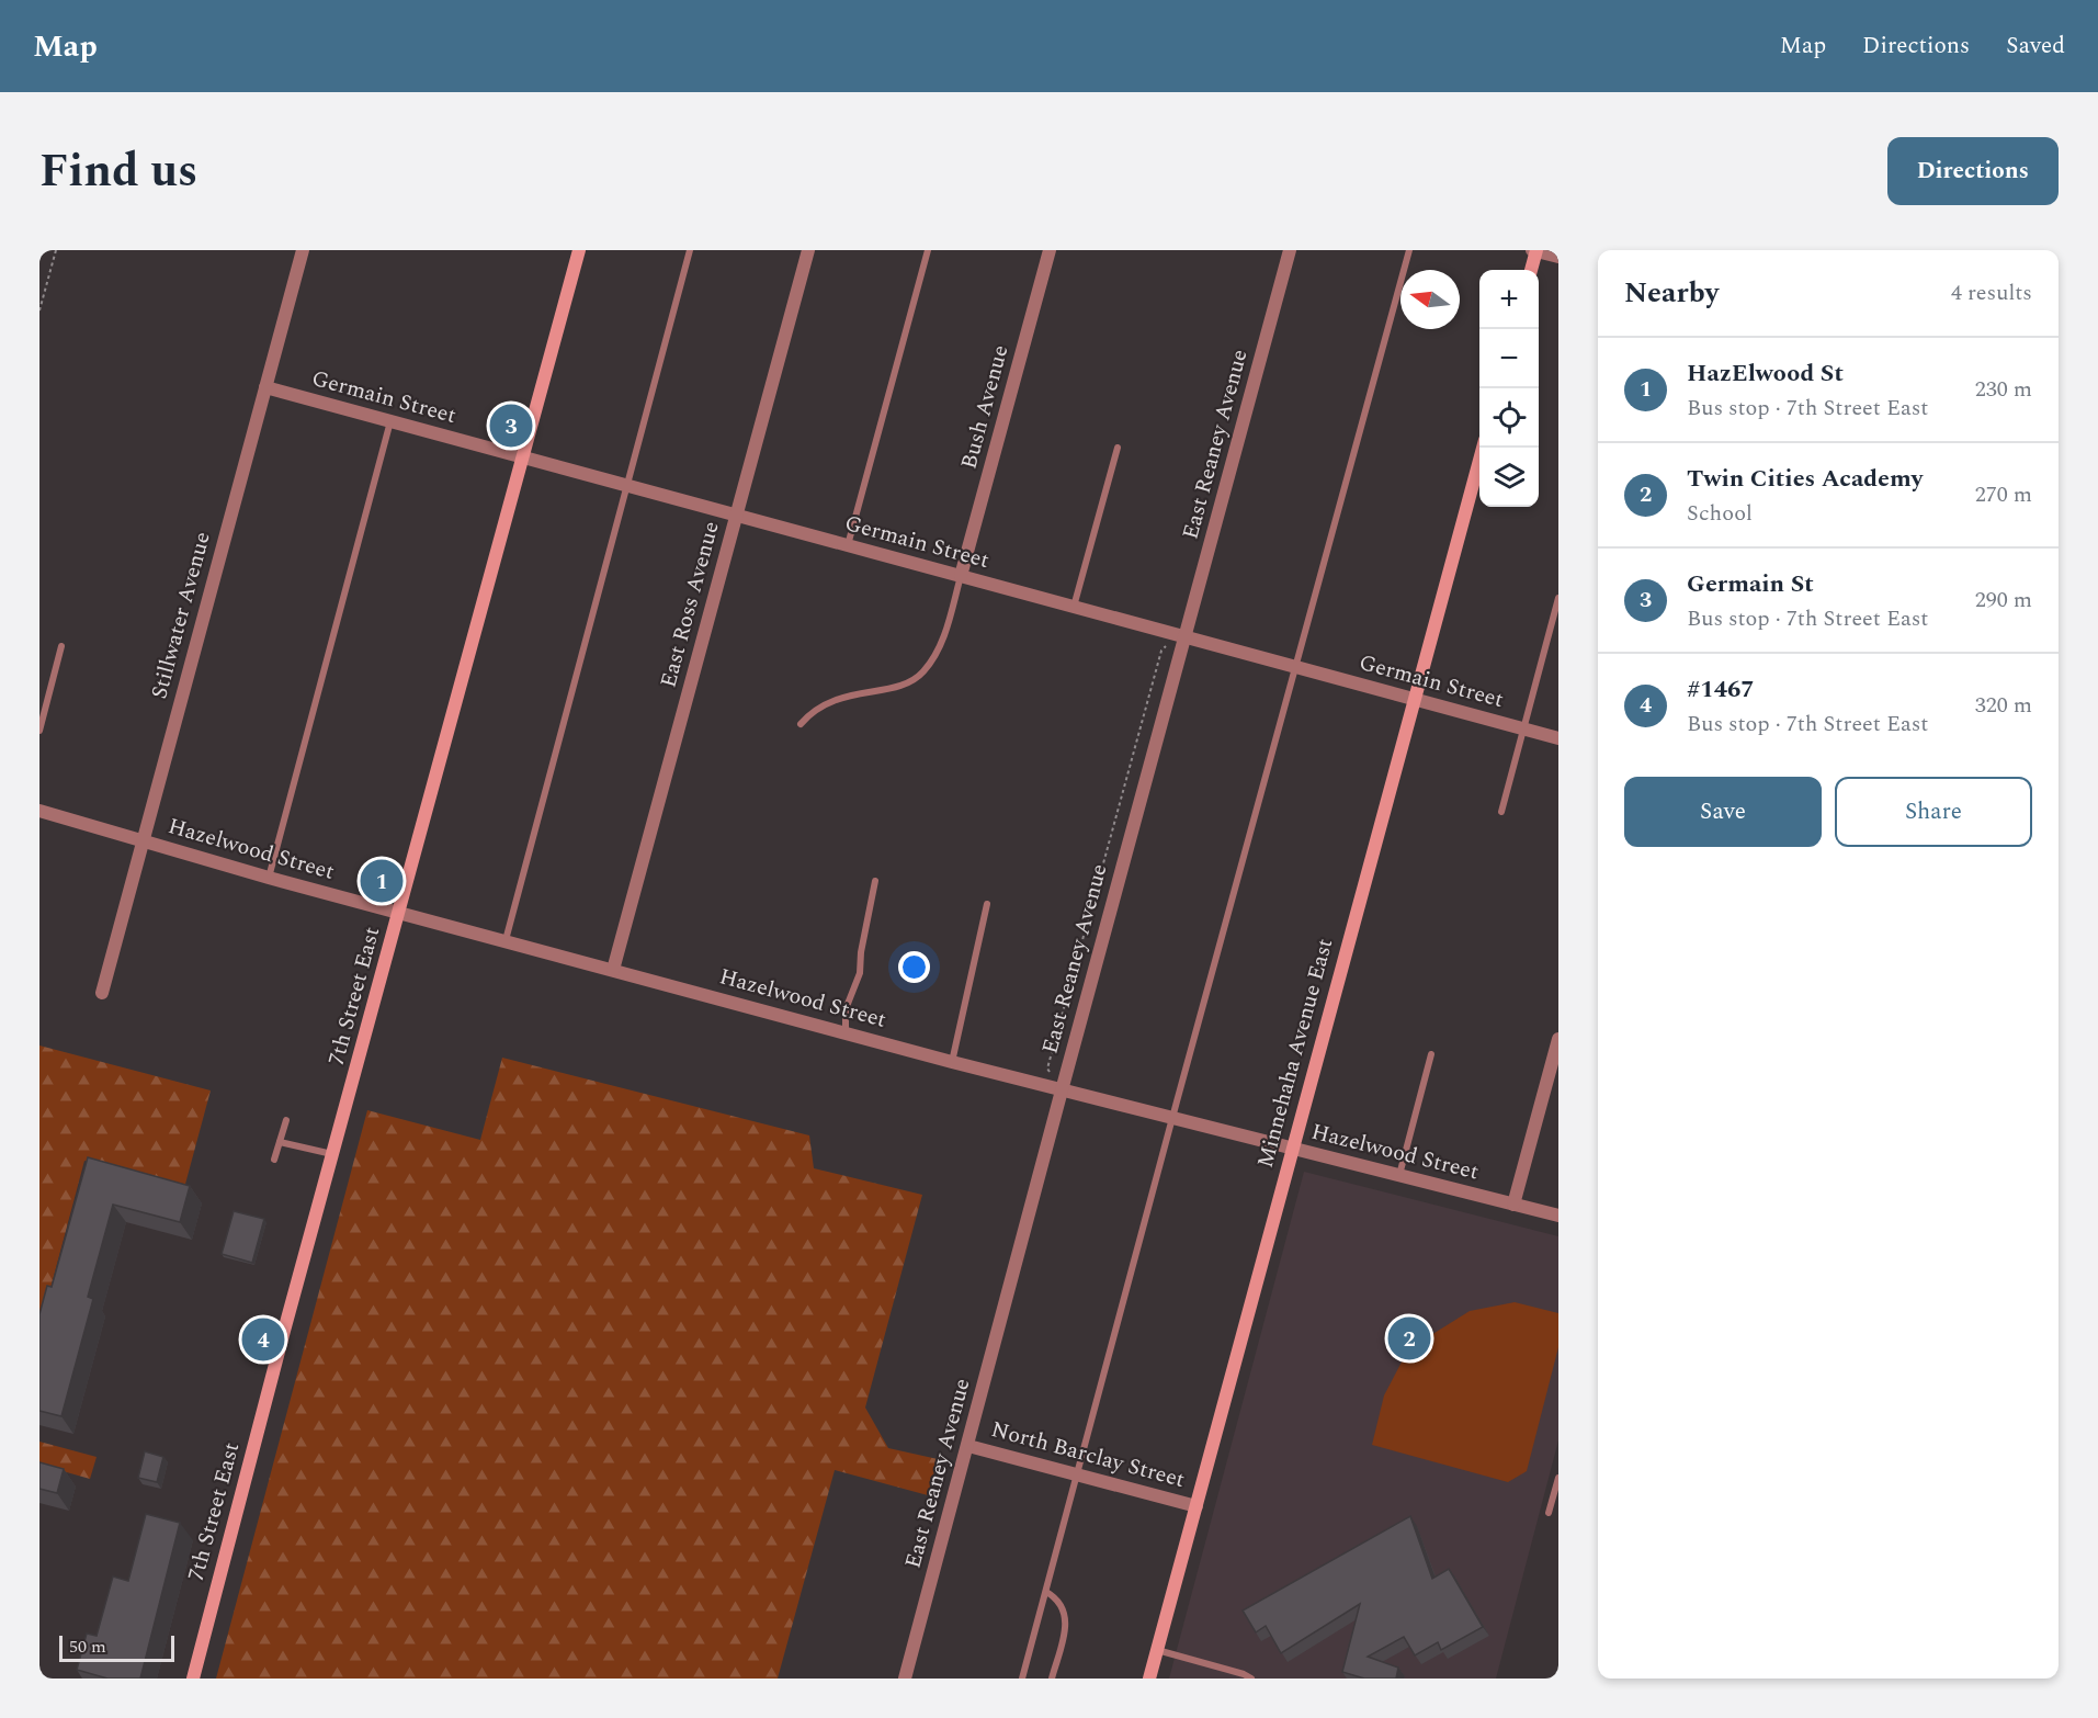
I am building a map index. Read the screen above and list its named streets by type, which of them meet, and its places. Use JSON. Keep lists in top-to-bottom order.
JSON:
{
  "streets": {
    "street": [
      "Germain Street",
      "Bush Avenue",
      "East Reaney Avenue",
      "East Ross Avenue",
      "Stillwater Avenue",
      "Hazelwood Street",
      "7th Street East",
      "Minnehaha Avenue East",
      "North Barclay Street"
    ]
  },
  "crossings": [
    ["Germain Street", "Bush Avenue"],
    ["Germain Street", "East Reaney Avenue"],
    ["Germain Street", "East Ross Avenue"],
    ["Germain Street", "Stillwater Avenue"],
    ["Germain Street", "7th Street East"],
    ["Germain Street", "Minnehaha Avenue East"],
    ["East Reaney Avenue", "Hazelwood Street"],
    ["East Reaney Avenue", "North Barclay Street"],
    ["East Ross Avenue", "Hazelwood Street"],
    ["Stillwater Avenue", "Hazelwood Street"],
    ["Hazelwood Street", "7th Street East"],
    ["Hazelwood Street", "Minnehaha Avenue East"],
    ["Minnehaha Avenue East", "North Barclay Street"]
  ],
  "scale_bar": "50 m",
  "north": "left",
  "page": {
    "header": "Map",
    "nav": ["Map", "Directions", "Saved"],
    "title": "Find us",
    "buttons": [
      "Directions",
      ["Save", "Share"]
    ],
    "heading": ["Nearby", "4 results"],
    "map_buttons": ["+", "−"],
    "list": [
      {
        "mark": "1",
        "name": "HazElwood St",
        "note": "Bus stop · 7th Street East",
        "value": "230 m"
      },
      {
        "mark": "2",
        "name": "Twin Cities Academy",
        "note": "School",
        "value": "270 m"
      },
      {
        "mark": "3",
        "name": "Germain St",
        "note": "Bus stop · 7th Street East",
        "value": "290 m"
      },
      {
        "mark": "4",
        "name": "#1467",
        "note": "Bus stop · 7th Street East",
        "value": "320 m"
      }
    ],
    "pins": [
      "3",
      "1",
      "2",
      "4"
    ],
    "scale": "50 m"
  }
}
